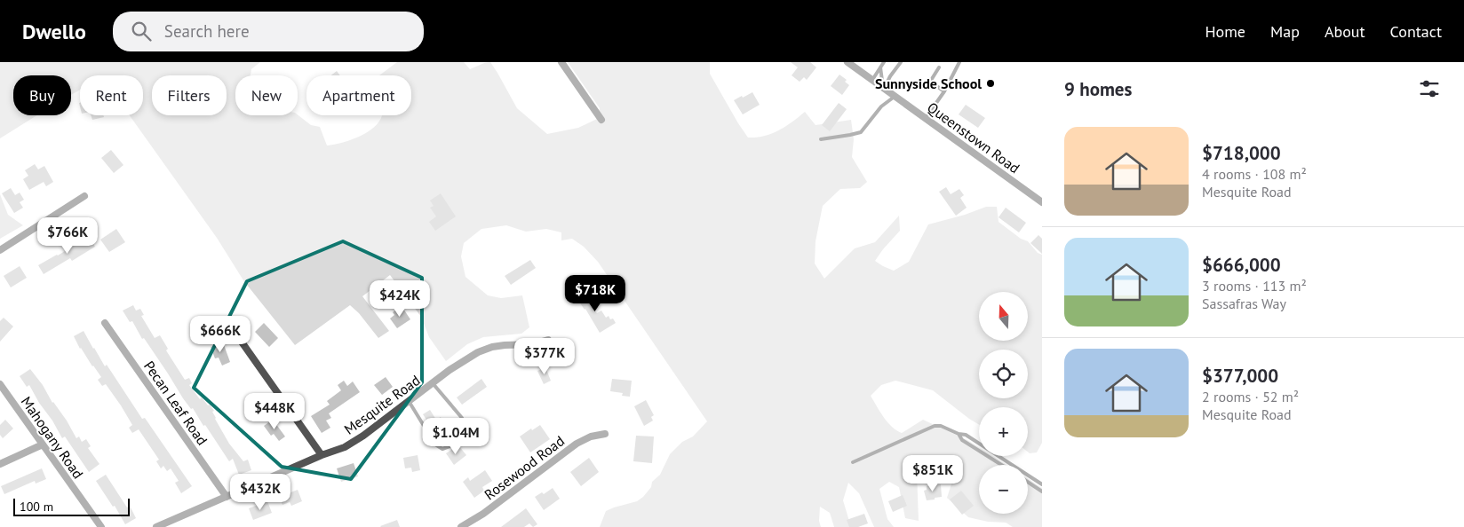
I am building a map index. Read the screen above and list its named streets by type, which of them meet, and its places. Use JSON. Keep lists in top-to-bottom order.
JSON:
{
  "streets": {
    "street": [
      "Queenstown Road",
      "Pecan Leaf Road",
      "Mesquite Road",
      "Mahogany Road",
      "Rosewood Road"
    ]
  },
  "crossings": [
    ["Pecan Leaf Road", "Mesquite Road"]
  ],
  "places": ["Sunnyside School"],
  "scale_bar": "100 m",
  "north": "top",
  "page": {
    "header": "Dwello",
    "search": "Search here",
    "nav": [
      "Home",
      "Map",
      "About",
      "Contact"
    ],
    "heading": "9 homes",
    "chip": [
      "Buy",
      "Rent",
      "Filters",
      "New",
      "Apartment"
    ],
    "list": [
      {
        "name": "$718,000",
        "note": "4 rooms · 108 m² · Mesquite Road"
      },
      {
        "name": "$666,000",
        "note": "3 rooms · 113 m² · Sassafras Way"
      },
      {
        "name": "$377,000",
        "note": "2 rooms · 52 m² · Mesquite Road"
      }
    ],
    "price": [
      "$766K",
      "$718K",
      "$424K",
      "$666K",
      "$377K",
      "$448K",
      "$1.04M",
      "$851K",
      "$432K"
    ],
    "map_buttons": ["+", "−"],
    "scale": "100 m"
  }
}
